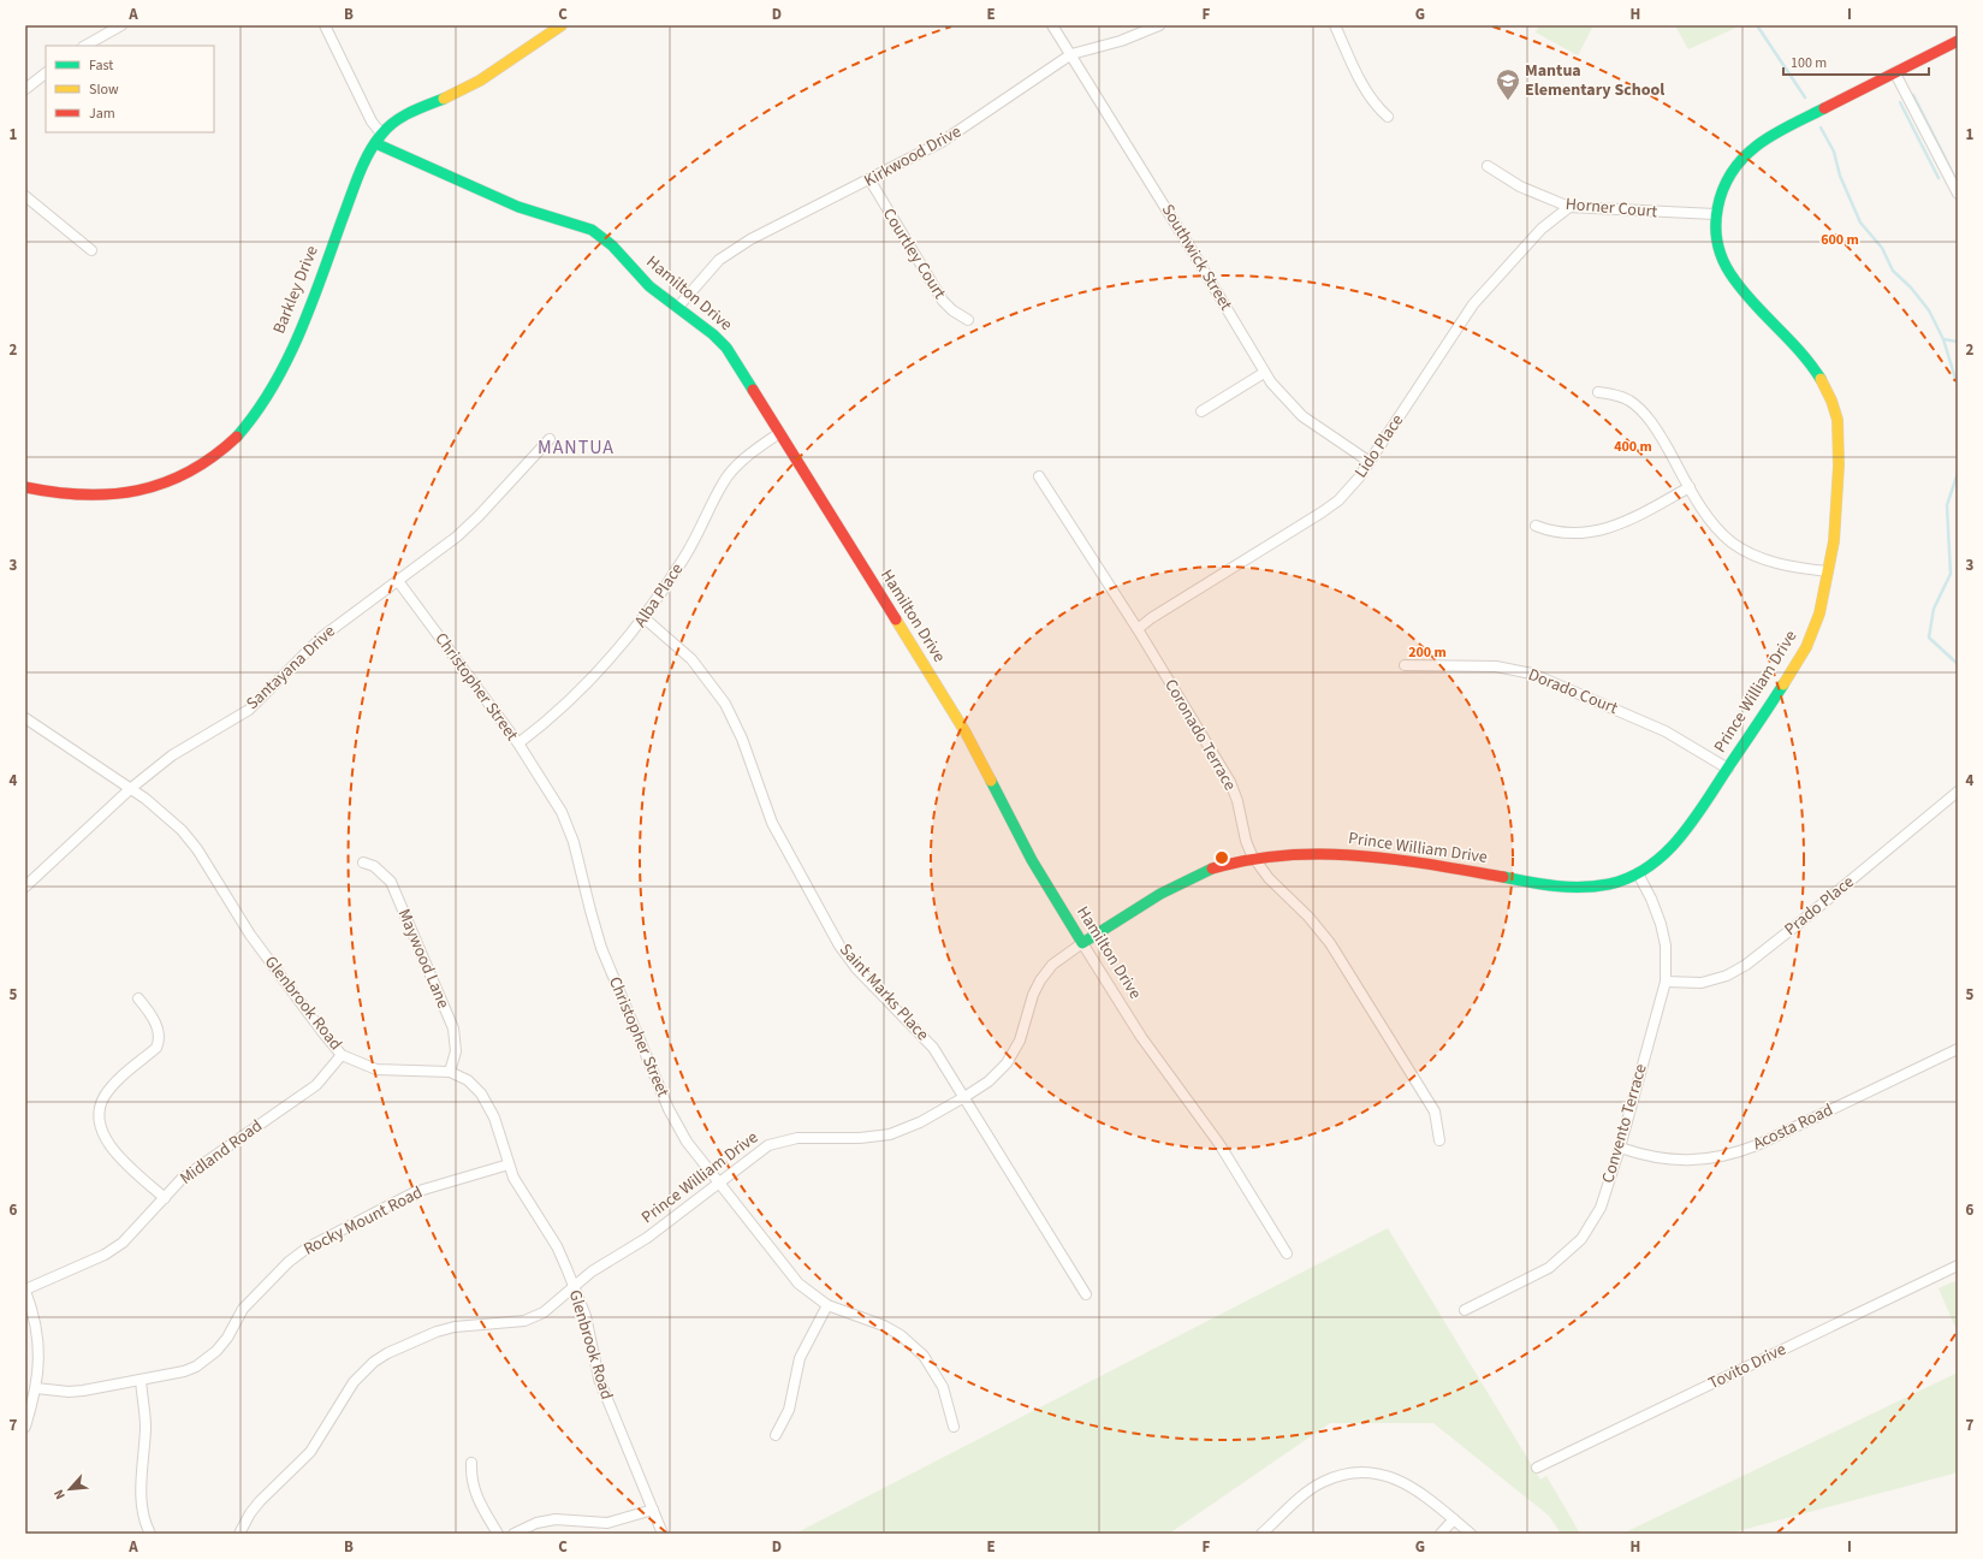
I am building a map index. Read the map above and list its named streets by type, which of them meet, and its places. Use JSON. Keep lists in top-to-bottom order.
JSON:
{
  "streets": {
    "street": [
      "Kirkwood Drive",
      "Horner Court",
      "Courtley Court",
      "Southwick Street",
      "Barkley Drive",
      "Hamilton Drive",
      "Lido Place",
      "Alba Place",
      "Santayana Drive",
      "Christopher Street",
      "Dorado Court",
      "Prince William Drive",
      "Coronado Terrace",
      "Prado Place",
      "Maywood Lane",
      "Saint Marks Place",
      "Glenbrook Road",
      "Convento Terrace",
      "Acosta Road",
      "Midland Road",
      "Rocky Mount Road",
      "Tovito Drive"
    ]
  },
  "crossings": [
    ["Kirkwood Drive", "Courtley Court"],
    ["Kirkwood Drive", "Southwick Street"],
    ["Kirkwood Drive", "Hamilton Drive"],
    ["Horner Court", "Lido Place"],
    ["Horner Court", "Prince William Drive"],
    ["Southwick Street", "Lido Place"],
    ["Barkley Drive", "Hamilton Drive"],
    ["Hamilton Drive", "Alba Place"],
    ["Hamilton Drive", "Prince William Drive"],
    ["Lido Place", "Coronado Terrace"],
    ["Alba Place", "Christopher Street"],
    ["Alba Place", "Saint Marks Place"],
    ["Santayana Drive", "Christopher Street"],
    ["Santayana Drive", "Glenbrook Road"],
    ["Christopher Street", "Prince William Drive"],
    ["Dorado Court", "Prince William Drive"],
    ["Prince William Drive", "Coronado Terrace"],
    ["Prince William Drive", "Saint Marks Place"],
    ["Prince William Drive", "Glenbrook Road"],
    ["Prince William Drive", "Convento Terrace"],
    ["Prado Place", "Convento Terrace"],
    ["Maywood Lane", "Glenbrook Road"],
    ["Glenbrook Road", "Midland Road"],
    ["Glenbrook Road", "Rocky Mount Road"],
    ["Convento Terrace", "Acosta Road"]
  ],
  "districts": ["MANTUA"],
  "places": {
    "school or university": ["Mantua Elementary School"]
  },
  "legend": ["Fast", "Slow", "Jam"],
  "scale_bar": "100 m",
  "north": "bottom left",
  "grid": {
    "columns": [
      "A",
      "B",
      "C",
      "D",
      "E",
      "F",
      "G",
      "H",
      "I"
    ],
    "rows": [
      "1",
      "2",
      "3",
      "4",
      "5",
      "6",
      "7"
    ]
  },
  "rings": ["600 m", "400 m", "200 m"]
}
